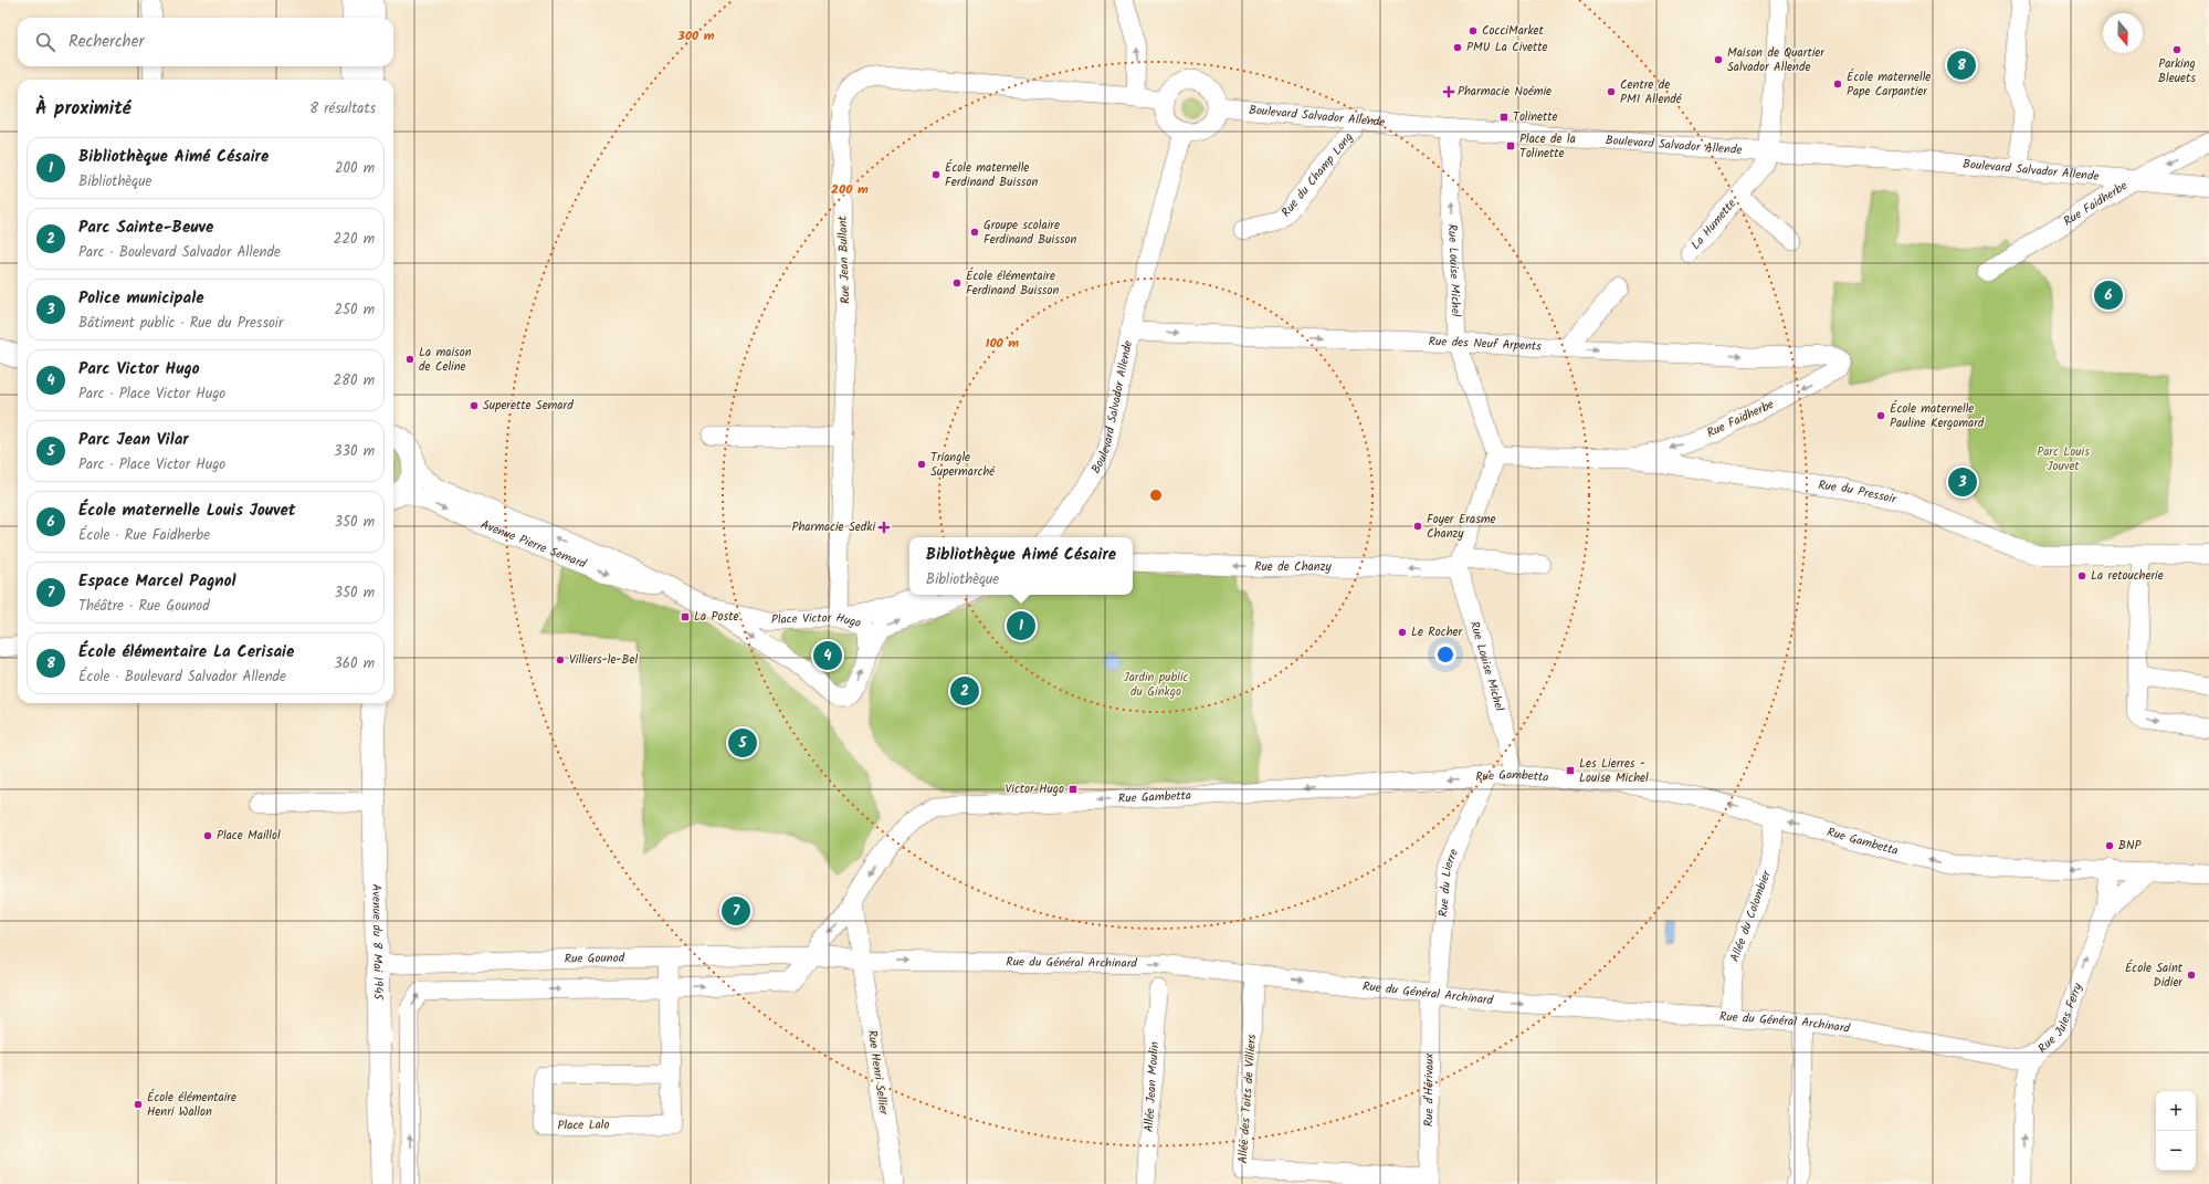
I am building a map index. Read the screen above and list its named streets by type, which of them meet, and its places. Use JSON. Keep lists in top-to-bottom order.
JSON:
{
  "streets": {
    "main road": ["Avenue du 8 Mai 1945"],
    "street": [
      "Boulevard Salvador Allende",
      "Rue du Champ Long",
      "Rue Faidherbe",
      "La Humette",
      "Rue Jean Bullant",
      "Rue Louise Michel",
      "Rue des Neuf Arpents",
      "Rue du Pressoir",
      "Avenue Pierre Semard",
      "Rue de Chanzy",
      "Place Victor Hugo",
      "Rue Gambetta",
      "Rue du Lierre",
      "Allée du Colombier",
      "Rue Gounod",
      "Rue du Général Archinard",
      "Rue Jules Ferry",
      "Rue Henri Sellier",
      "Allée Jean Moulin",
      "Rue d'Hérivaux",
      "Allée des Toits de Villiers",
      "Place Lalo"
    ]
  },
  "crossings": [
    ["Boulevard Salvador Allende", "Rue du Champ Long"],
    ["Boulevard Salvador Allende", "Rue Faidherbe"],
    ["Boulevard Salvador Allende", "La Humette"],
    ["Boulevard Salvador Allende", "Rue Jean Bullant"],
    ["Boulevard Salvador Allende", "Rue Louise Michel"],
    ["Boulevard Salvador Allende", "Rue des Neuf Arpents"],
    ["Rue Faidherbe", "Rue des Neuf Arpents"],
    ["Rue Faidherbe", "Rue du Pressoir"],
    ["Rue Jean Bullant", "Place Victor Hugo"],
    ["Rue Louise Michel", "Rue des Neuf Arpents"],
    ["Rue Louise Michel", "Rue du Pressoir"],
    ["Rue Louise Michel", "Rue de Chanzy"],
    ["Rue Louise Michel", "Rue Gambetta"],
    ["Avenue Pierre Semard", "Place Victor Hugo"],
    ["Rue Gambetta", "Rue du Lierre"],
    ["Rue Gambetta", "Allée du Colombier"],
    ["Rue Gambetta", "Rue Gounod"],
    ["Rue Gambetta", "Rue du Général Archinard"],
    ["Rue Gambetta", "Rue Jules Ferry"],
    ["Rue Gambetta", "Place Lalo"],
    ["Rue du Lierre", "Rue du Général Archinard"],
    ["Rue du Lierre", "Rue d'Hérivaux"],
    ["Allée du Colombier", "Rue du Général Archinard"],
    ["Avenue du 8 Mai 1945", "Rue Gounod"],
    ["Rue Gounod", "Rue du Général Archinard"],
    ["Rue Gounod", "Place Lalo"],
    ["Rue du Général Archinard", "Rue Jules Ferry"],
    ["Rue du Général Archinard", "Rue Henri Sellier"],
    ["Rue du Général Archinard", "Rue d'Hérivaux"],
    ["Rue du Général Archinard", "Allée des Toits de Villiers"],
    ["Rue d'Hérivaux", "Allée des Toits de Villiers"]
  ],
  "one_way": [
    "Rue Faidherbe",
    "Rue Louise Michel",
    "Rue des Neuf Arpents",
    "Rue de Chanzy",
    "Rue du Général Archinard",
    "Rue Jules Ferry"
  ],
  "parks": ["Parc Louis Jouvet", "Jardin public du Ginkgo"],
  "places": {
    "other": [
      "CocciMarket",
      "PMU La Civette",
      "Parking Bleuets",
      "Maison de Quartier Salvador Allende",
      "École maternelle Pape Carpantier",
      "Centre de PMI Allendé",
      "École maternelle Ferdinand Buisson",
      "Groupe scolaire Ferdinand Buisson",
      "École élémentaire Ferdinand Buisson",
      "La maison de Celine",
      "Superette Semard",
      "École maternelle Pauline Kergomard",
      "Triangle Supermarché",
      "Foyer Erasme Chanzy",
      "La retoucherie",
      "Le Rocher",
      "Villiers-le-Bel",
      "Place Maillol",
      "BNP",
      "École Saint Didier",
      "École élémentaire Henri Wallon"
    ],
    "health": ["Pharmacie Noémie", "Pharmacie Sedki"],
    "transit": [
      "Tolinette",
      "Place de la Tolinette",
      "La Poste",
      "Les Lierres - Louise Michel",
      "Victor Hugo"
    ]
  },
  "north": "bottom",
  "page": {
    "search": "Rechercher",
    "pins": [
      "8",
      "6",
      "3",
      "1",
      "4",
      "2",
      "5",
      "7"
    ],
    "heading": ["À proximité", "8 résultats"],
    "list": [
      {
        "mark": "1",
        "name": "Bibliothèque Aimé Césaire",
        "note": "Bibliothèque",
        "value": "200 m"
      },
      {
        "mark": "2",
        "name": "Parc Sainte-Beuve",
        "note": "Parc · Boulevard Salvador Allende",
        "value": "220 m"
      },
      {
        "mark": "3",
        "name": "Police municipale",
        "note": "Bâtiment public · Rue du Pressoir",
        "value": "250 m"
      },
      {
        "mark": "4",
        "name": "Parc Victor Hugo",
        "note": "Parc · Place Victor Hugo",
        "value": "280 m"
      },
      {
        "mark": "5",
        "name": "Parc Jean Vilar",
        "note": "Parc · Place Victor Hugo",
        "value": "330 m"
      },
      {
        "mark": "6",
        "name": "École maternelle Louis Jouvet",
        "note": "École · Rue Faidherbe",
        "value": "350 m"
      },
      {
        "mark": "7",
        "name": "Espace Marcel Pagnol",
        "note": "Théâtre · Rue Gounod",
        "value": "350 m"
      },
      {
        "mark": "8",
        "name": "École élémentaire La Cerisaie",
        "note": "École · Boulevard Salvador Allende",
        "value": "360 m"
      }
    ],
    "popup": ["Bibliothèque Aimé Césaire", "Bibliothèque"],
    "map_buttons": ["+", "−"]
  },
  "rings": ["300 m", "200 m", "100 m"]
}
